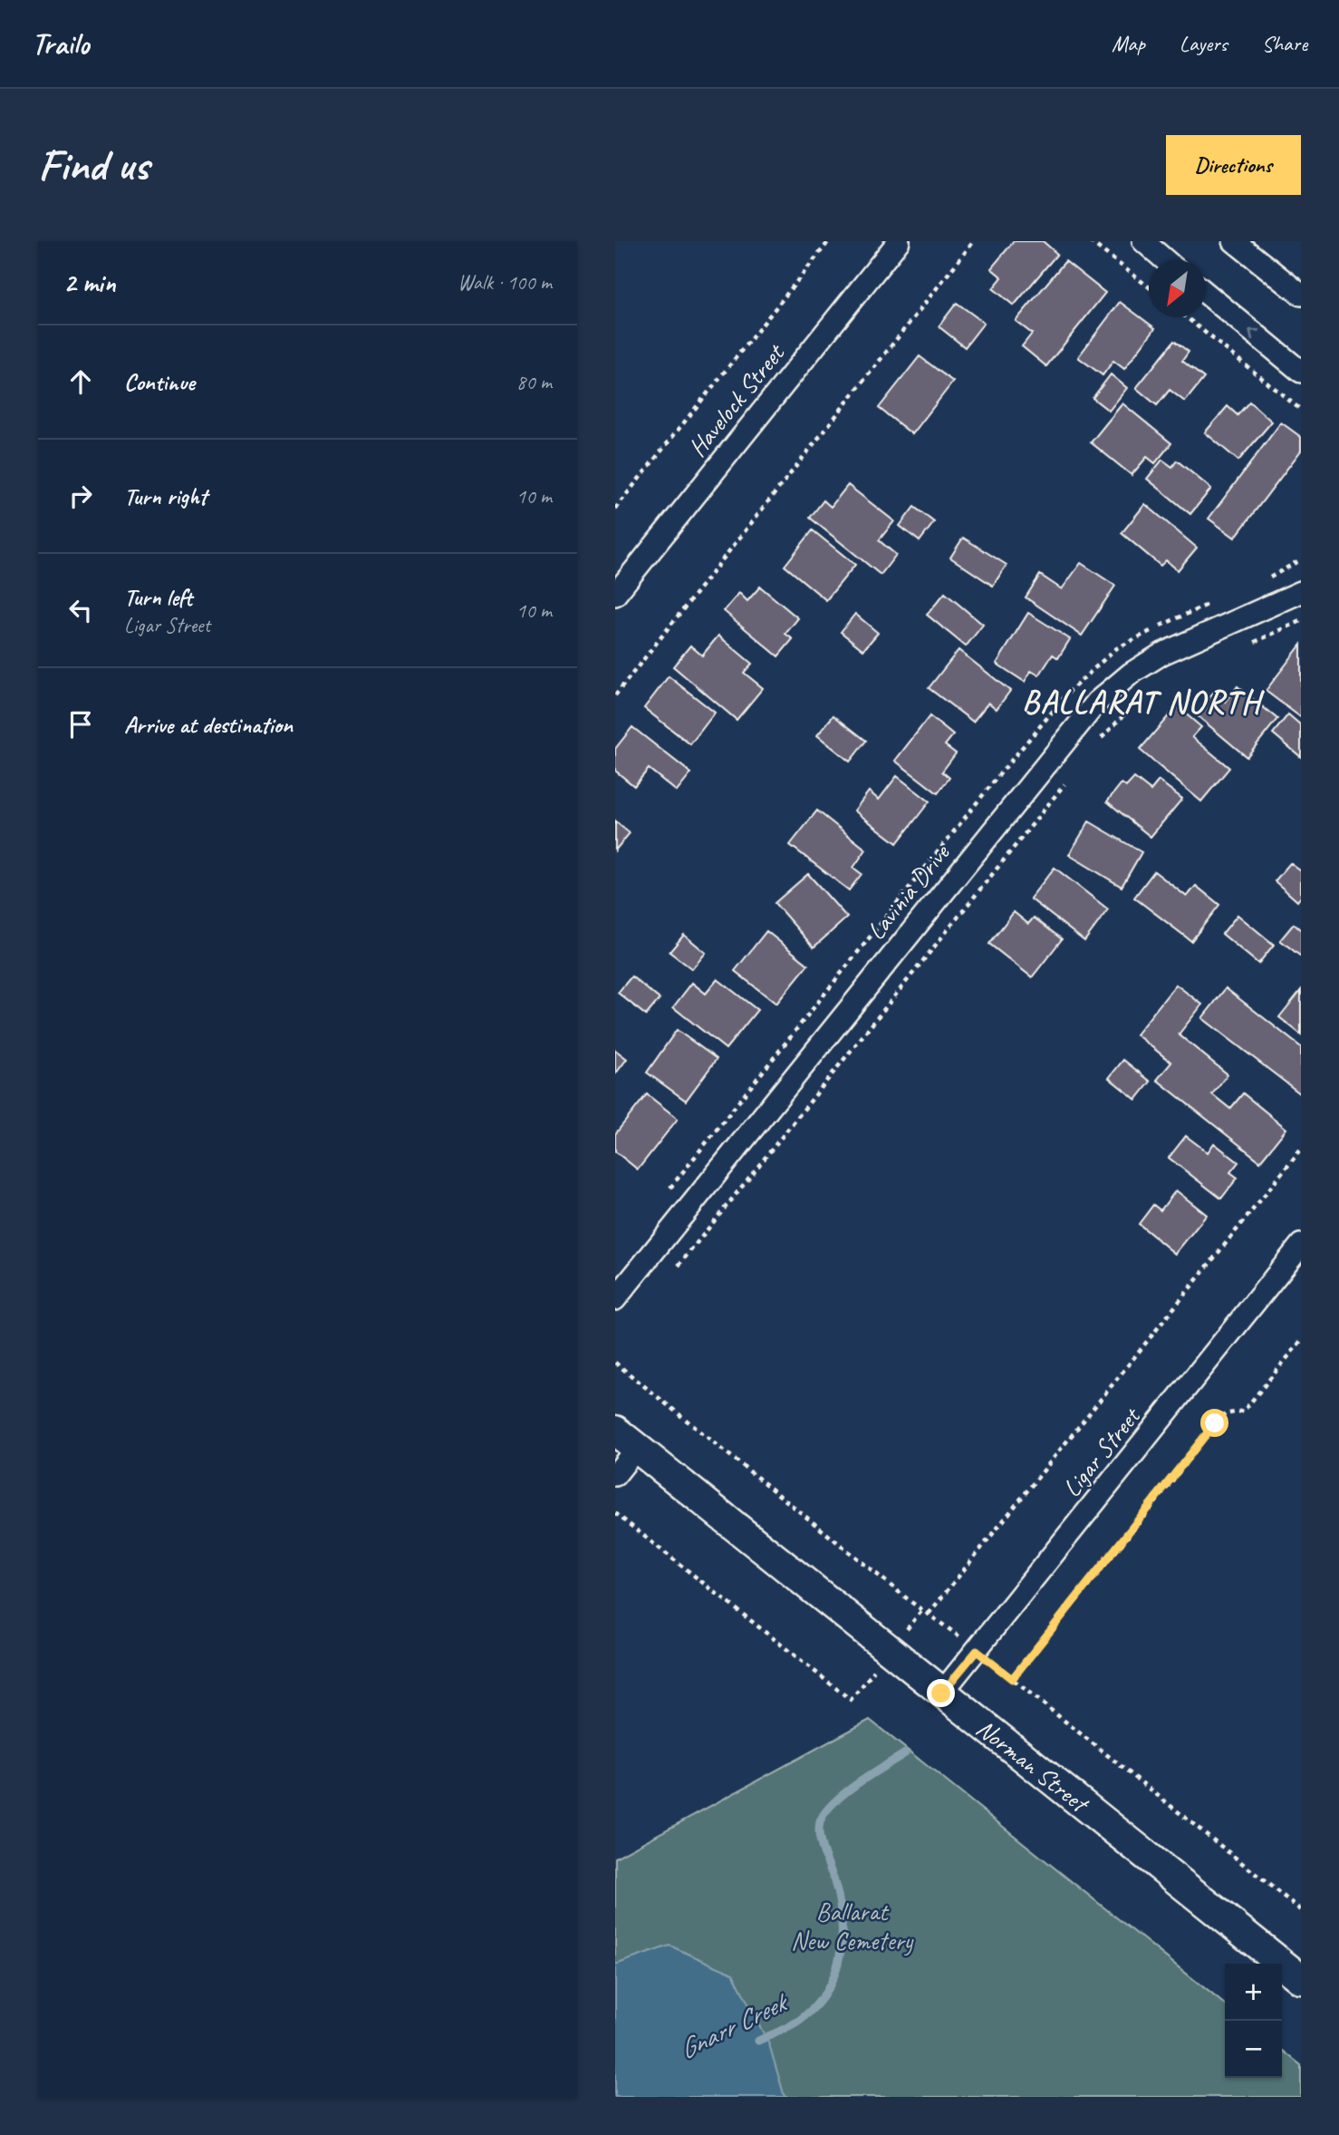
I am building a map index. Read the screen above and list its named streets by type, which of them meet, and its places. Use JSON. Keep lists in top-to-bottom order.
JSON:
{
  "streets": {
    "street": [
      "Havelock Street",
      "Lavinia Drive",
      "Ligar Street",
      "Norman Street"
    ]
  },
  "crossings": [
    ["Ligar Street", "Norman Street"]
  ],
  "districts": ["BALLARAT NORTH"],
  "water": ["Gnarr Creek"],
  "parks": ["Ballarat New Cemetery"],
  "north": "bottom left",
  "page": {
    "header": "Trailo",
    "nav": ["Map", "Layers", "Share"],
    "buttons": "Directions",
    "title": "Find us",
    "heading": ["2 min", "Walk · 100 m"],
    "list": [
      ["Continue", "80 m"],
      ["Turn right", "10 m"],
      ["Turn left", "Ligar Street", "10 m"],
      "Arrive at destination"
    ],
    "map_buttons": ["+", "−"]
  }
}
